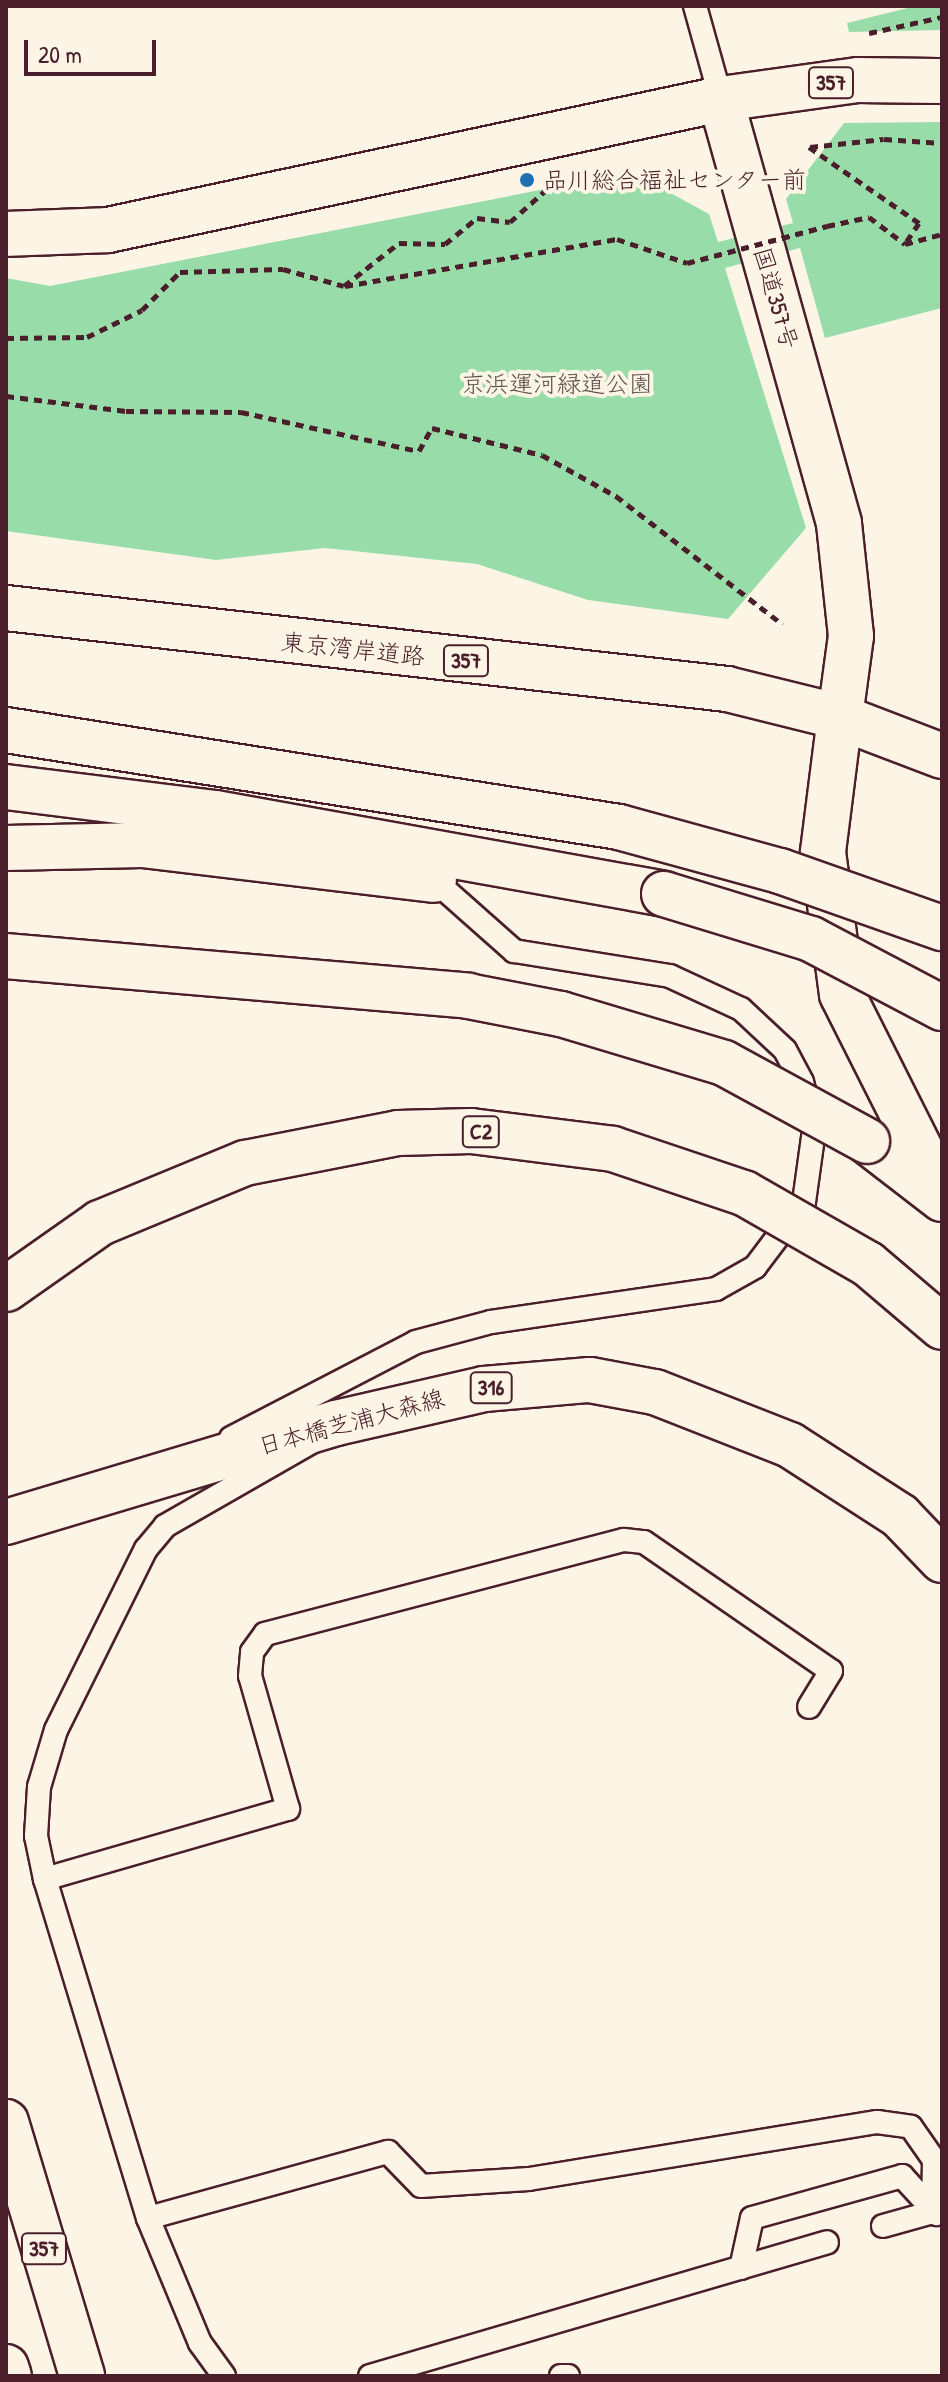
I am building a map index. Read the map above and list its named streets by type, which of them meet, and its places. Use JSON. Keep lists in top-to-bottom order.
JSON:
{
  "streets": {
    "main road": [
      "357",
      "国道357号",
      "東京湾岸道路",
      "C2",
      "316",
      "日本橋芝浦大森線"
    ]
  },
  "crossings": [
    ["357", "国道357号"],
    ["国道357号", "東京湾岸道路"]
  ],
  "parks": ["京浜運河緑道公園"],
  "places": ["品川総合福祉センター前"],
  "scale_bar": "20 m"
}
